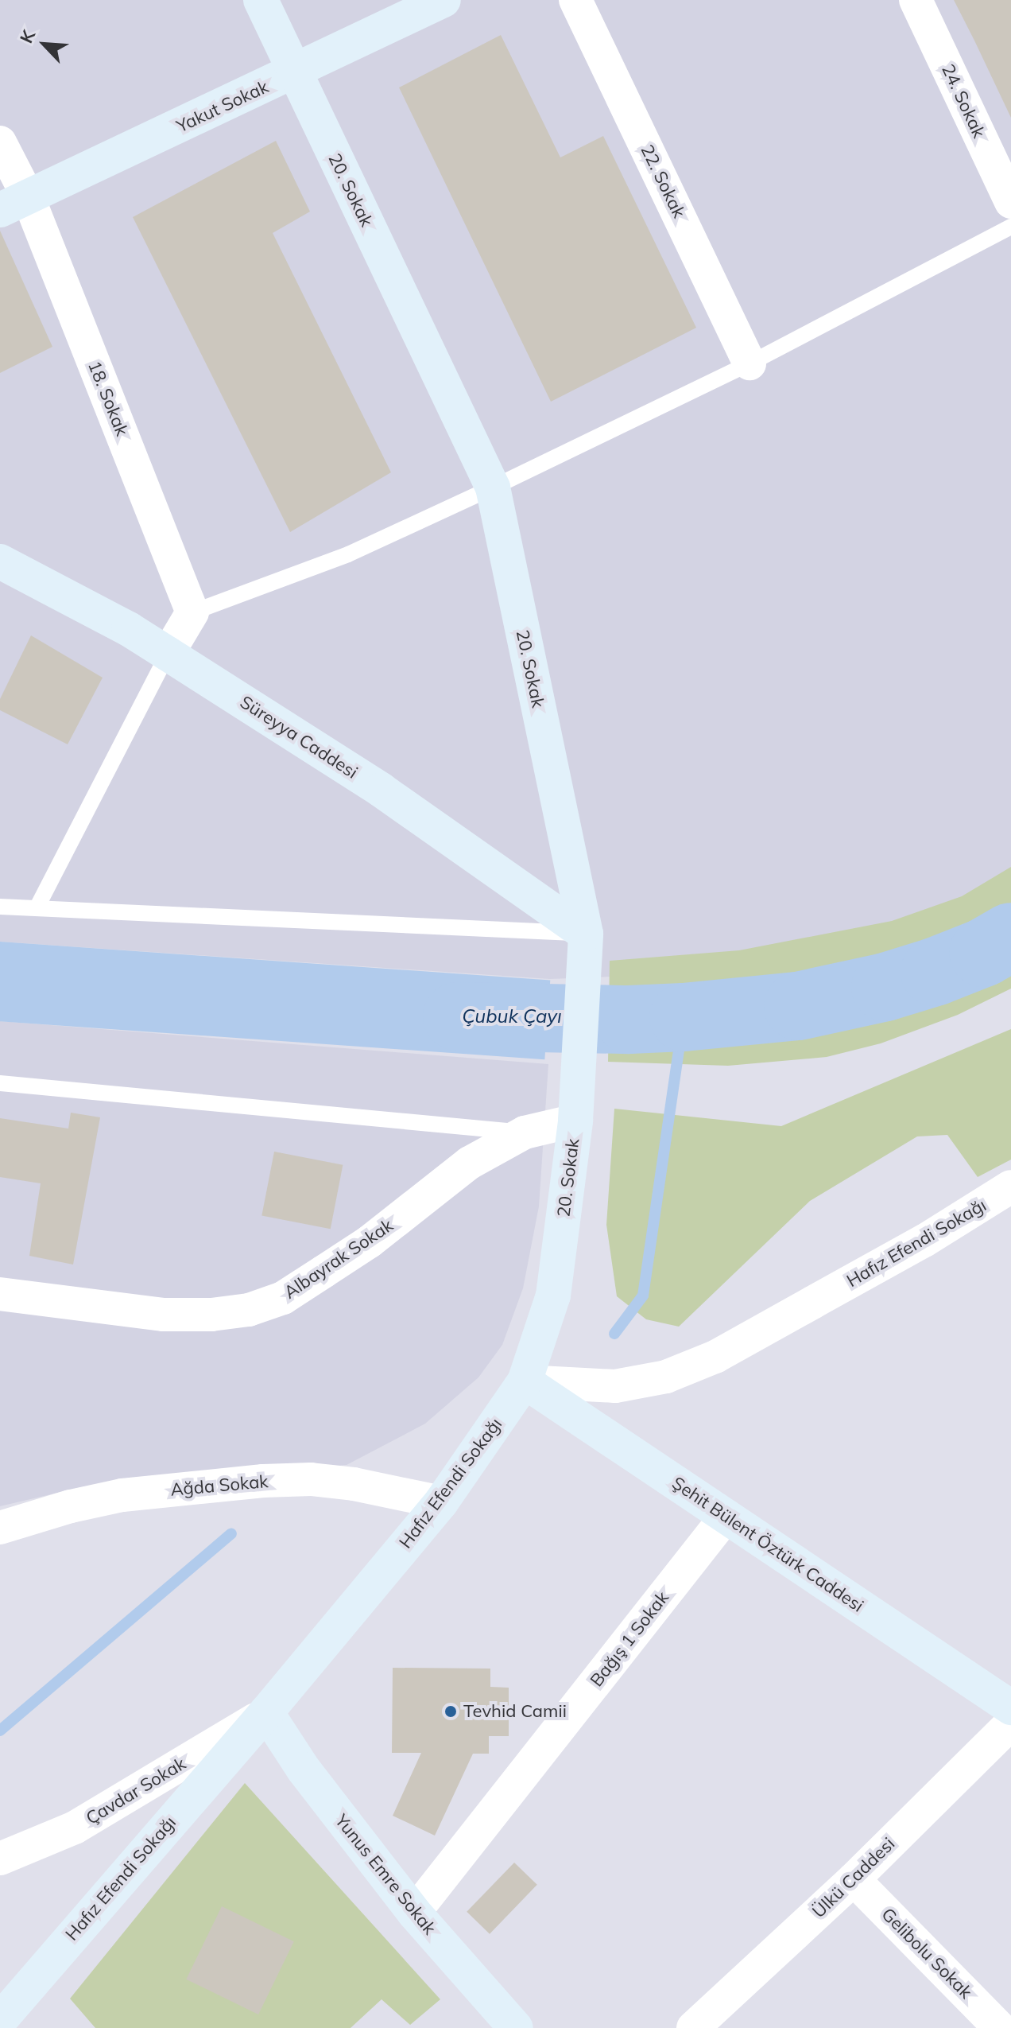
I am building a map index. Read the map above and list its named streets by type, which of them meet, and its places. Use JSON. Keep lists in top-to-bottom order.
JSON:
{
  "streets": {
    "street": [
      "24. Sokak",
      "Yakut Sokak",
      "22. Sokak",
      "20. Sokak",
      "18. Sokak",
      "Süreyya Caddesi",
      "Hafız Efendi Sokağı",
      "Albayrak Sokak",
      "Ağda Sokak",
      "Şehit Bülent Öztürk Caddesi",
      "Bağış 1 Sokak",
      "Çavdar Sokak",
      "Yunus Emre Sokak",
      "Ülkü Caddesi",
      "Gelibolu Sokak"
    ]
  },
  "crossings": [
    ["Yakut Sokak", "20. Sokak"],
    ["Yakut Sokak", "18. Sokak"],
    ["20. Sokak", "Süreyya Caddesi"],
    ["20. Sokak", "Hafız Efendi Sokağı"],
    ["20. Sokak", "Albayrak Sokak"],
    ["20. Sokak", "Şehit Bülent Öztürk Caddesi"],
    ["Hafız Efendi Sokağı", "Ağda Sokak"],
    ["Hafız Efendi Sokağı", "Şehit Bülent Öztürk Caddesi"],
    ["Hafız Efendi Sokağı", "Çavdar Sokak"],
    ["Hafız Efendi Sokağı", "Yunus Emre Sokak"],
    ["Şehit Bülent Öztürk Caddesi", "Bağış 1 Sokak"],
    ["Bağış 1 Sokak", "Yunus Emre Sokak"],
    ["Çavdar Sokak", "Yunus Emre Sokak"],
    ["Ülkü Caddesi", "Gelibolu Sokak"]
  ],
  "water": ["Çubuk Çayı"],
  "places": ["Tevhid Camii"],
  "north": "top left"
}
